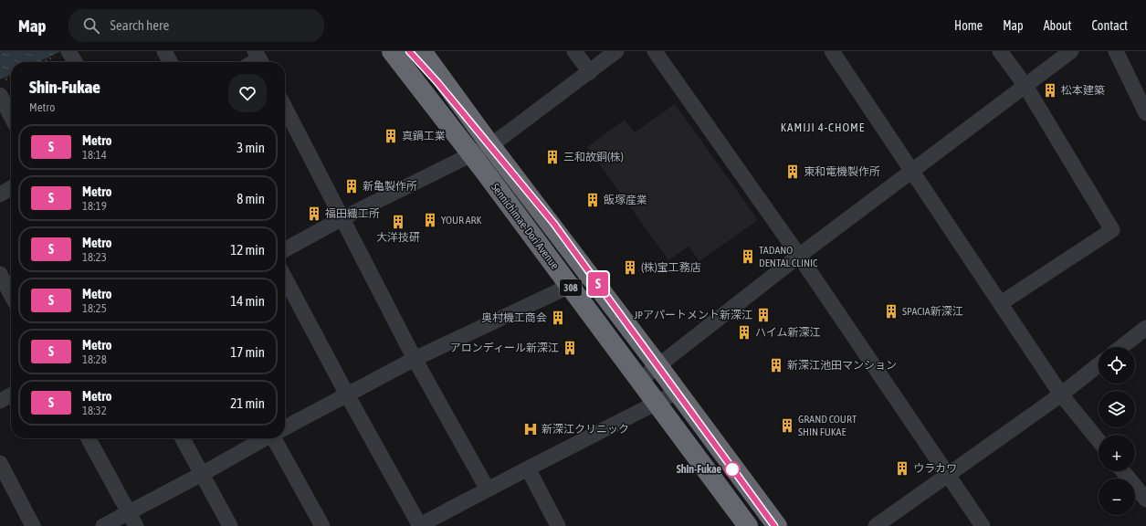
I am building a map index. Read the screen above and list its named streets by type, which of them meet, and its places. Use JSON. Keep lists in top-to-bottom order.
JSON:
{
  "streets": {
    "highway": ["Sennichimae-Dori Avenue", "308"]
  },
  "districts": ["KAMIJI 4-CHOME"],
  "places": {
    "building": [
      "松本建築",
      "真鍋工業",
      "三和故銅(株)",
      "東和電機製作所",
      "新亀製作所",
      "飯塚産業",
      "福田織工所",
      "YOUR ARK",
      "大洋技研",
      "TADANO DENTAL CLINIC",
      "(株)宝工務店",
      "SPACIA新深江",
      "JPアパートメント新深江",
      "奥村機工商会",
      "ハイム新深江",
      "アロンディール新深江",
      "新深江池田マンション",
      "GRAND COURT SHIN FUKAE",
      "ウラカワ"
    ],
    "hospital": ["新深江クリニック"],
    "other": ["Shin-Fukae"]
  },
  "lines": ["metro line S"],
  "page": {
    "header": "Map",
    "search": "Search here",
    "nav": [
      "Home",
      "Map",
      "About",
      "Contact"
    ],
    "on_map": "S",
    "heading": ["Shin-Fukae", "Metro"],
    "list": [
      {
        "mark": "S",
        "name": "Metro",
        "note": "18:14",
        "value": "3 min"
      },
      {
        "mark": "S",
        "name": "Metro",
        "note": "18:19",
        "value": "8 min"
      },
      {
        "mark": "S",
        "name": "Metro",
        "note": "18:23",
        "value": "12 min"
      },
      {
        "mark": "S",
        "name": "Metro",
        "note": "18:25",
        "value": "14 min"
      },
      {
        "mark": "S",
        "name": "Metro",
        "note": "18:28",
        "value": "17 min"
      },
      {
        "mark": "S",
        "name": "Metro",
        "note": "18:32",
        "value": "21 min"
      }
    ],
    "map_buttons": ["+", "−"]
  }
}
